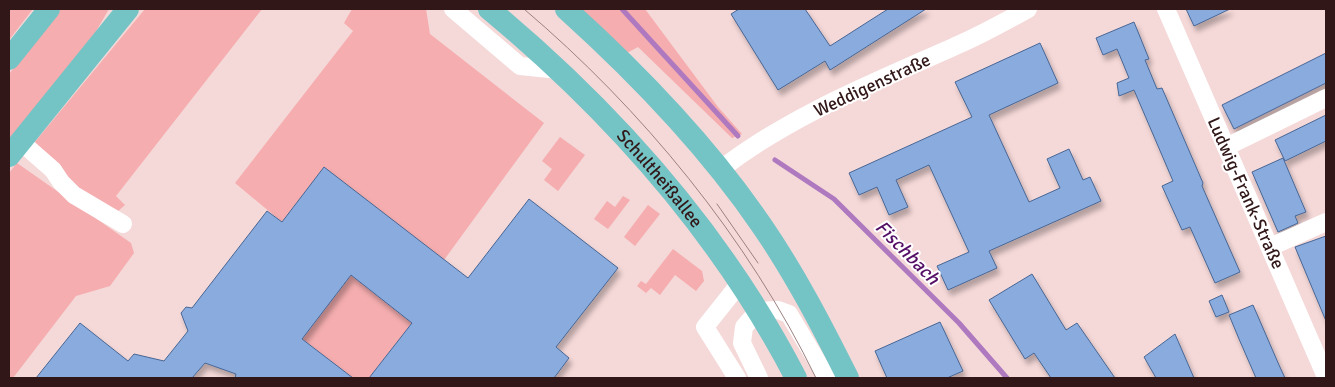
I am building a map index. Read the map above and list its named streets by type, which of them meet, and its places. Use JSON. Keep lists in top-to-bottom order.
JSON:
{
  "streets": {
    "main road": ["Schultheißallee"],
    "street": ["Weddigenstraße", "Ludwig-Frank-Straße"]
  },
  "water": ["Fischbach"]
}
